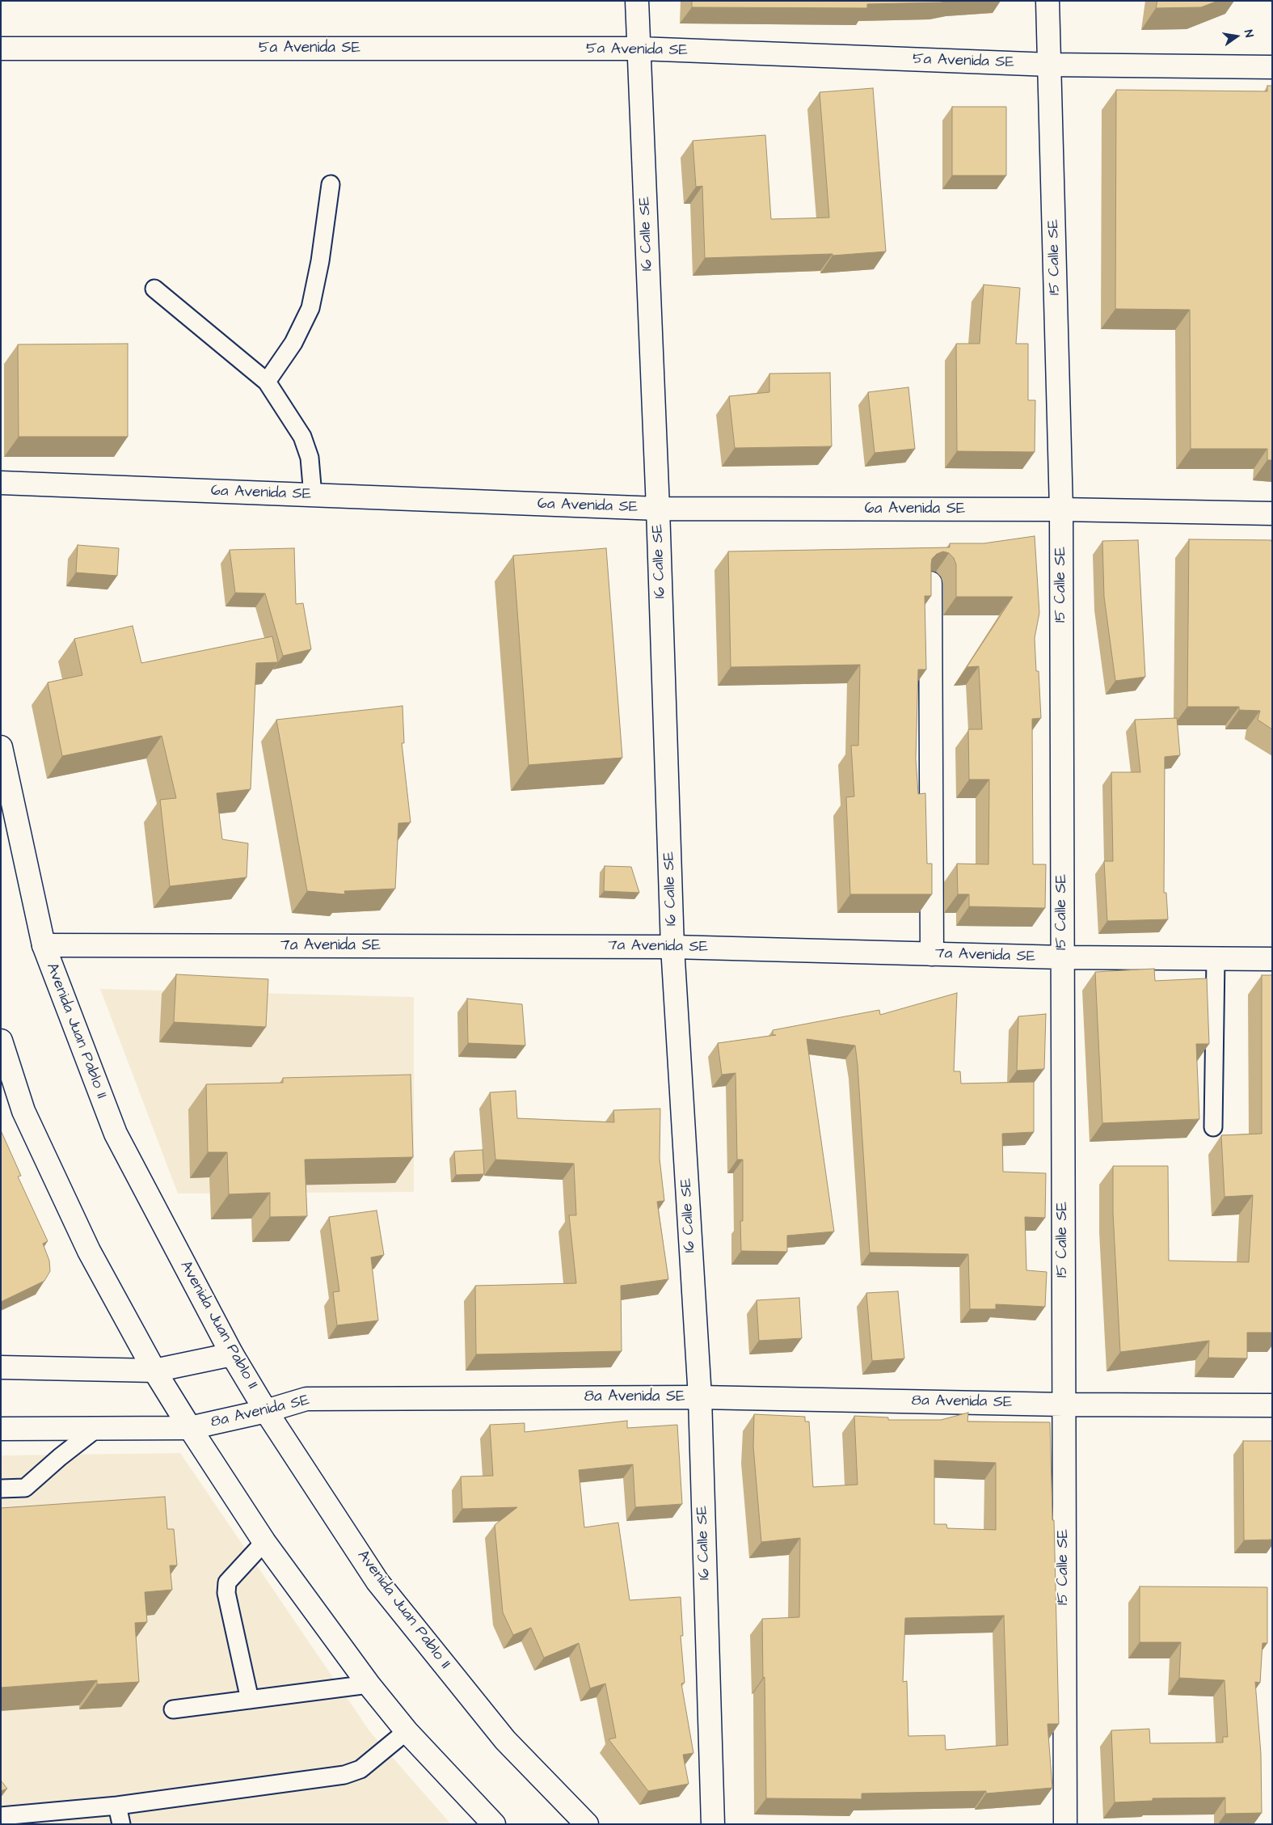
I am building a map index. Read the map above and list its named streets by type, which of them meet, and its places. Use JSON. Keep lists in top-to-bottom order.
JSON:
{
  "streets": {
    "main road": [
      "5a Avenida SE",
      "16 Calle SE",
      "15 Calle SE",
      "6a Avenida SE",
      "7a Avenida SE",
      "Avenida Juan Pablo II",
      "8a Avenida SE"
    ]
  },
  "crossings": [
    ["5a Avenida SE", "16 Calle SE"],
    ["5a Avenida SE", "15 Calle SE"],
    ["16 Calle SE", "6a Avenida SE"],
    ["16 Calle SE", "7a Avenida SE"],
    ["16 Calle SE", "8a Avenida SE"],
    ["15 Calle SE", "6a Avenida SE"],
    ["15 Calle SE", "7a Avenida SE"],
    ["15 Calle SE", "8a Avenida SE"],
    ["7a Avenida SE", "Avenida Juan Pablo II"],
    ["Avenida Juan Pablo II", "8a Avenida SE"]
  ],
  "north": "right"
}
